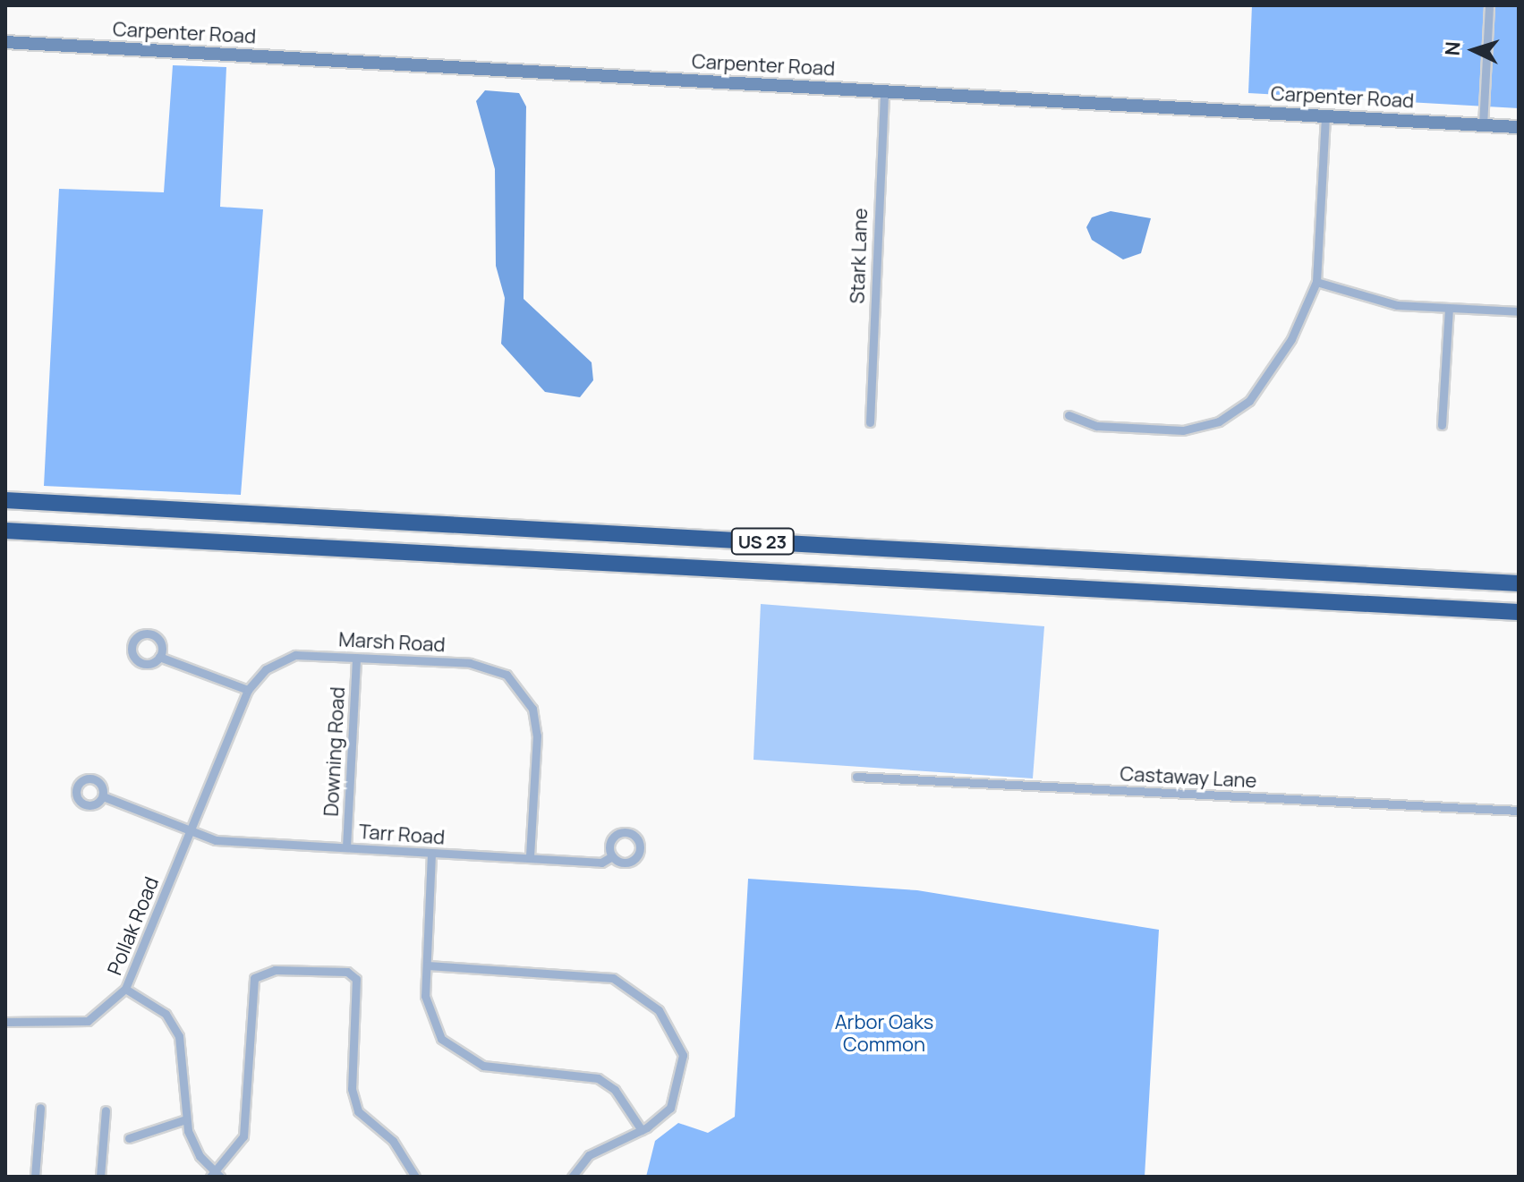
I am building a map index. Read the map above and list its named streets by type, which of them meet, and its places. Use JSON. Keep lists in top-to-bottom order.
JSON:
{
  "streets": {
    "highway": ["US 23"],
    "main road": ["Carpenter Road"],
    "street": [
      "Stark Lane",
      "Marsh Road",
      "Downing Road",
      "Castaway Lane",
      "Tarr Road",
      "Pollak Road"
    ]
  },
  "crossings": [
    ["Carpenter Road", "Stark Lane"],
    ["Marsh Road", "Downing Road"],
    ["Marsh Road", "Tarr Road"],
    ["Marsh Road", "Pollak Road"],
    ["Downing Road", "Tarr Road"],
    ["Tarr Road", "Pollak Road"]
  ],
  "parks": ["Arbor Oaks Common"],
  "north": "left"
}
